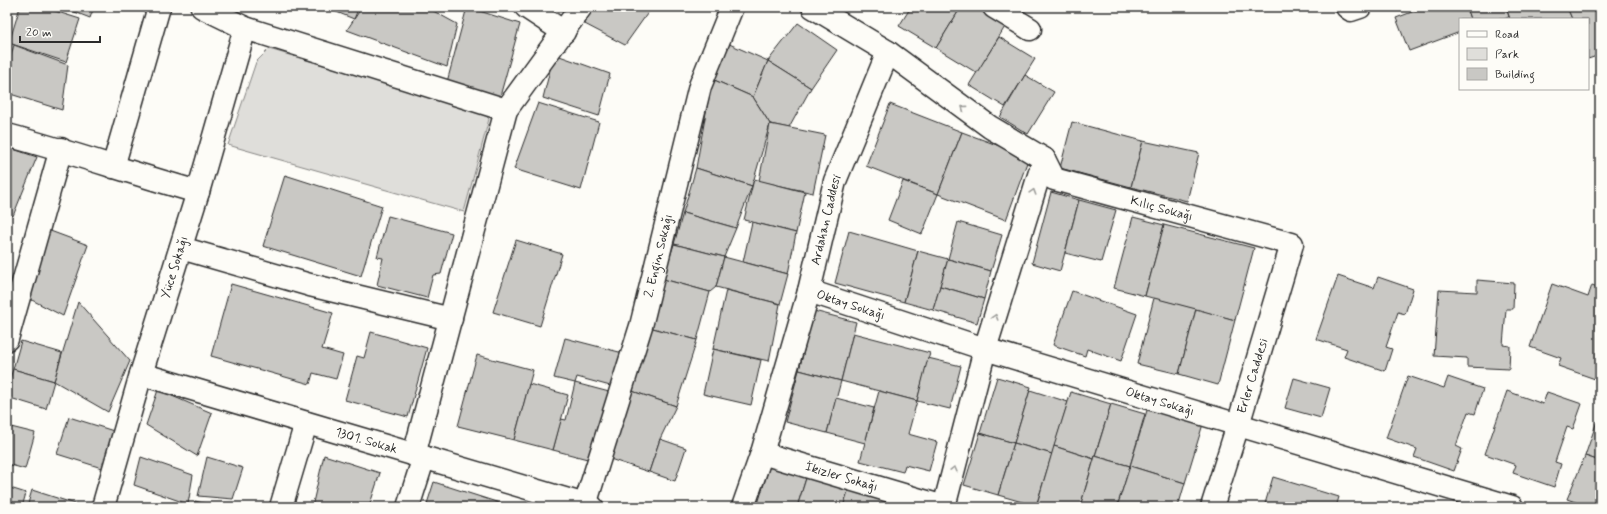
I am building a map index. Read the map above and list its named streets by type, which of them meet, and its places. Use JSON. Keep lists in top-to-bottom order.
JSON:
{
  "streets": {
    "street": [
      "Kılıç Sokağı",
      "Ardahan Caddesi",
      "2. Engin Sokağı",
      "Yüce Sokağı",
      "Oktay Sokağı",
      "Erler Caddesi",
      "1301. Sokak",
      "İkizler Sokağı"
    ]
  },
  "crossings": [
    ["Kılıç Sokağı", "Erler Caddesi"],
    ["Ardahan Caddesi", "Oktay Sokağı"],
    ["Ardahan Caddesi", "İkizler Sokağı"],
    ["2. Engin Sokağı", "1301. Sokak"],
    ["Yüce Sokağı", "1301. Sokak"],
    ["Oktay Sokağı", "Erler Caddesi"]
  ],
  "legend": ["Road", "Park", "Building"],
  "scale_bar": "20 m"
}
